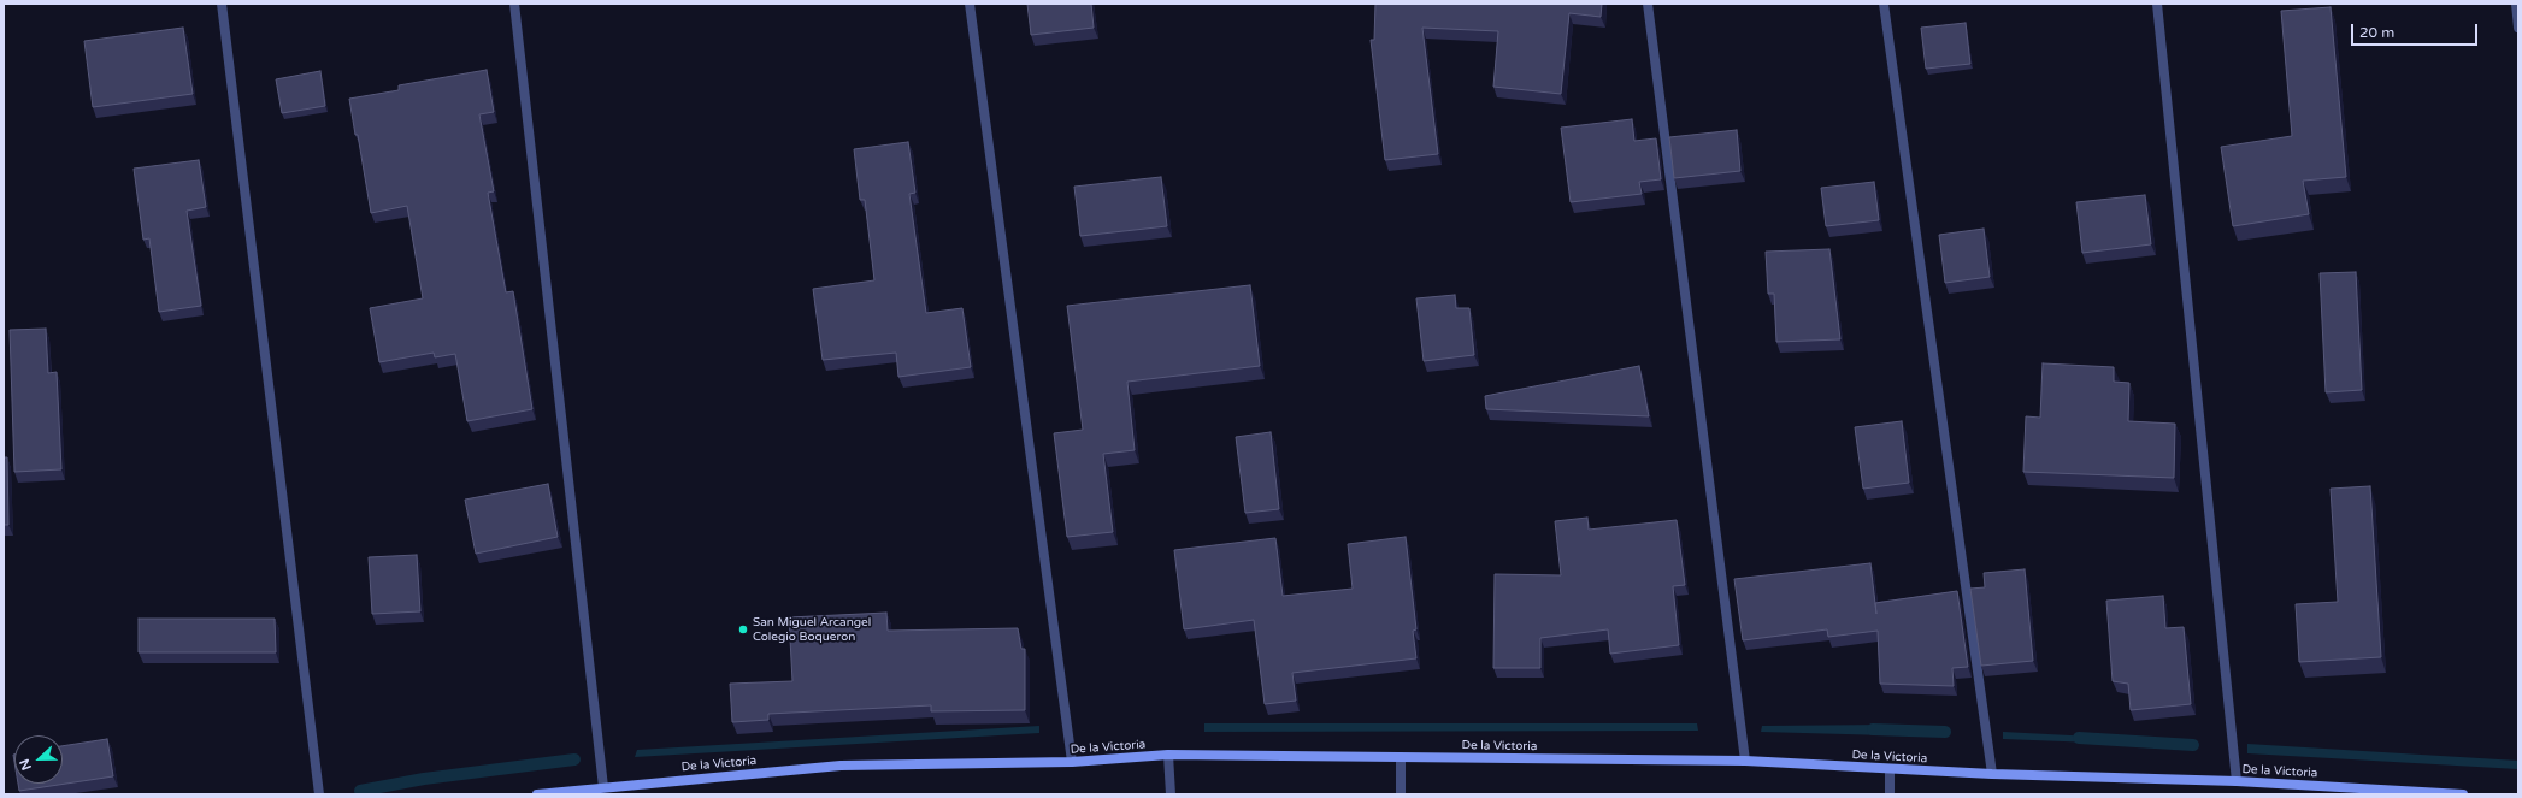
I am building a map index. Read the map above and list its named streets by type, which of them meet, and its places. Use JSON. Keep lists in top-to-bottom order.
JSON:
{
  "streets": {
    "main road": ["De la Victoria"]
  },
  "places": ["San Miguel Arcangel Colegio Boqueron"],
  "scale_bar": "20 m",
  "north": "left"
}
